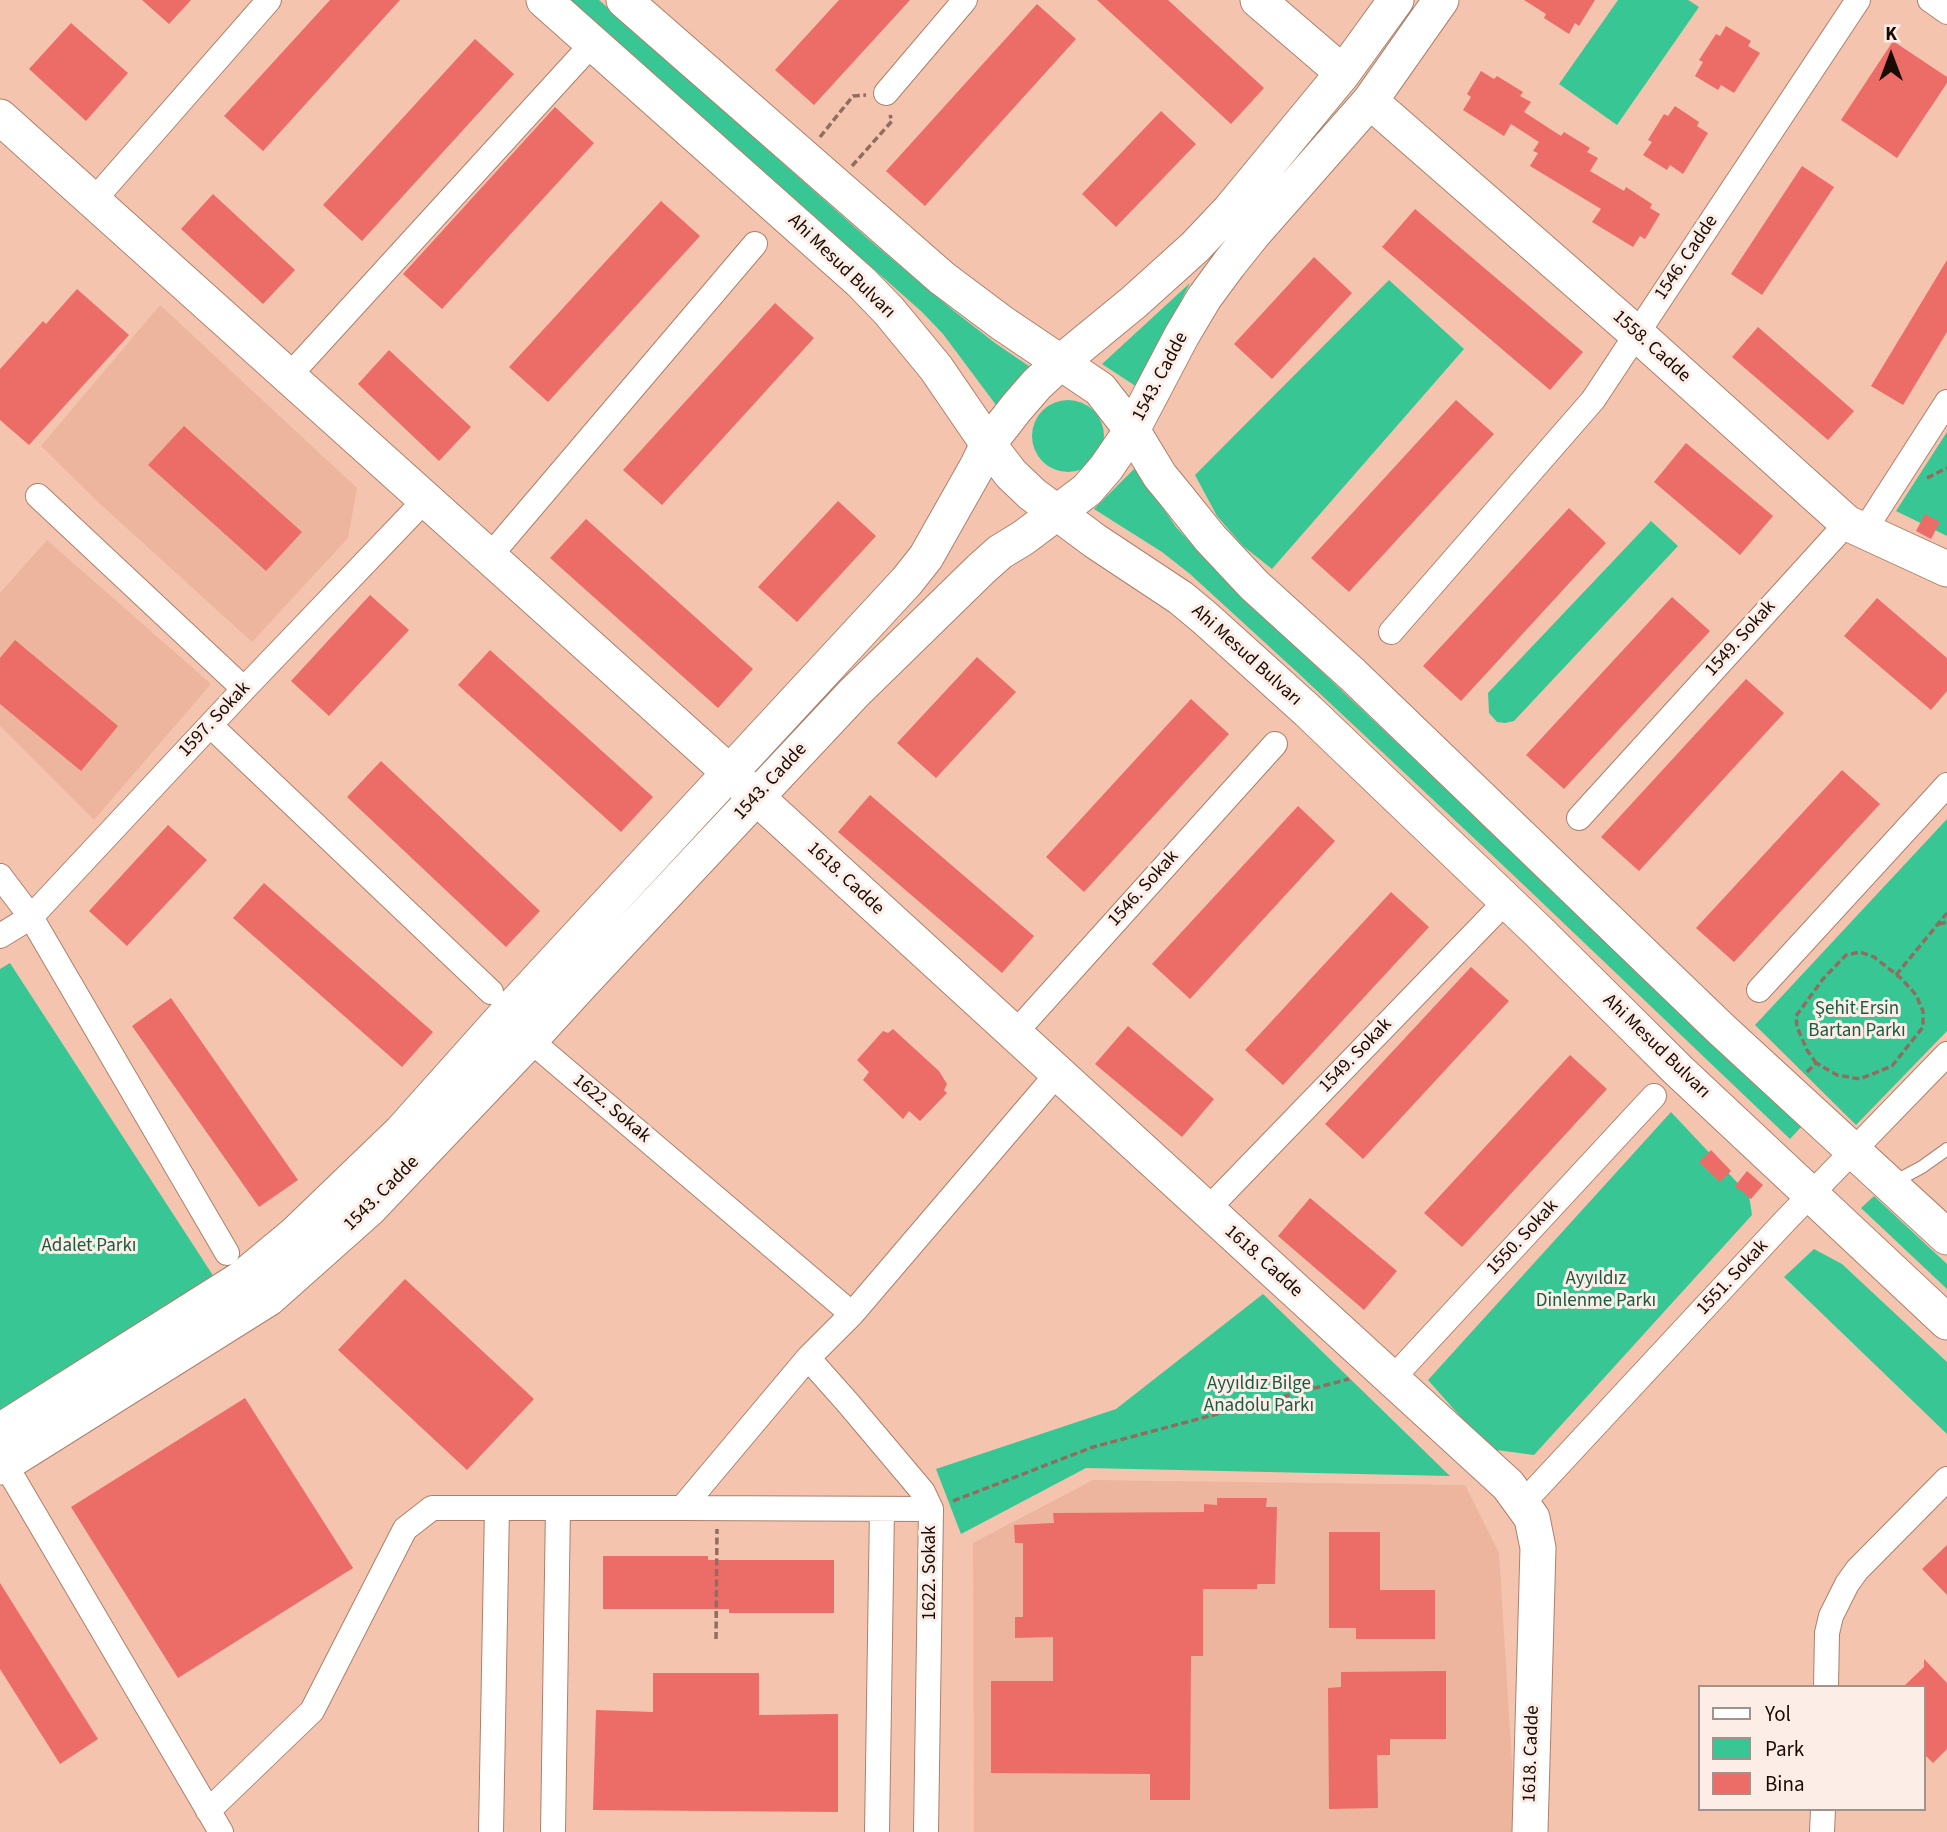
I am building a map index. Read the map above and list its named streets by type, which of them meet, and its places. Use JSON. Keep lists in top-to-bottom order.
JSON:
{
  "streets": {
    "main road": [
      "Ahi Mesud Bulvarı",
      "1558. Cadde",
      "1543. Cadde",
      "1618. Cadde"
    ],
    "street": [
      "1546. Cadde",
      "1549. Sokak",
      "1597. Sokak",
      "1546. Sokak",
      "1622. Sokak",
      "1550. Sokak",
      "1551. Sokak"
    ]
  },
  "crossings": [
    ["1546. Cadde", "1558. Cadde"],
    ["Ahi Mesud Bulvarı", "1543. Cadde"],
    ["Ahi Mesud Bulvarı", "1549. Sokak"],
    ["Ahi Mesud Bulvarı", "1551. Sokak"],
    ["1558. Cadde", "1543. Cadde"],
    ["1558. Cadde", "1549. Sokak"],
    ["1543. Cadde", "1618. Cadde"],
    ["1543. Cadde", "1622. Sokak"],
    ["1549. Sokak", "1618. Cadde"],
    ["1597. Sokak", "1618. Cadde"],
    ["1618. Cadde", "1546. Sokak"],
    ["1618. Cadde", "1550. Sokak"],
    ["1618. Cadde", "1551. Sokak"]
  ],
  "parks": [
    "Şehit Ersin Bartan Parkı",
    "Adalet Parkı",
    "Ayyıldız Dinlenme Parkı",
    "Ayyıldız Bilge Anadolu Parkı"
  ],
  "legend": ["Yol", "Park", "Bina"],
  "north": "top"
}
